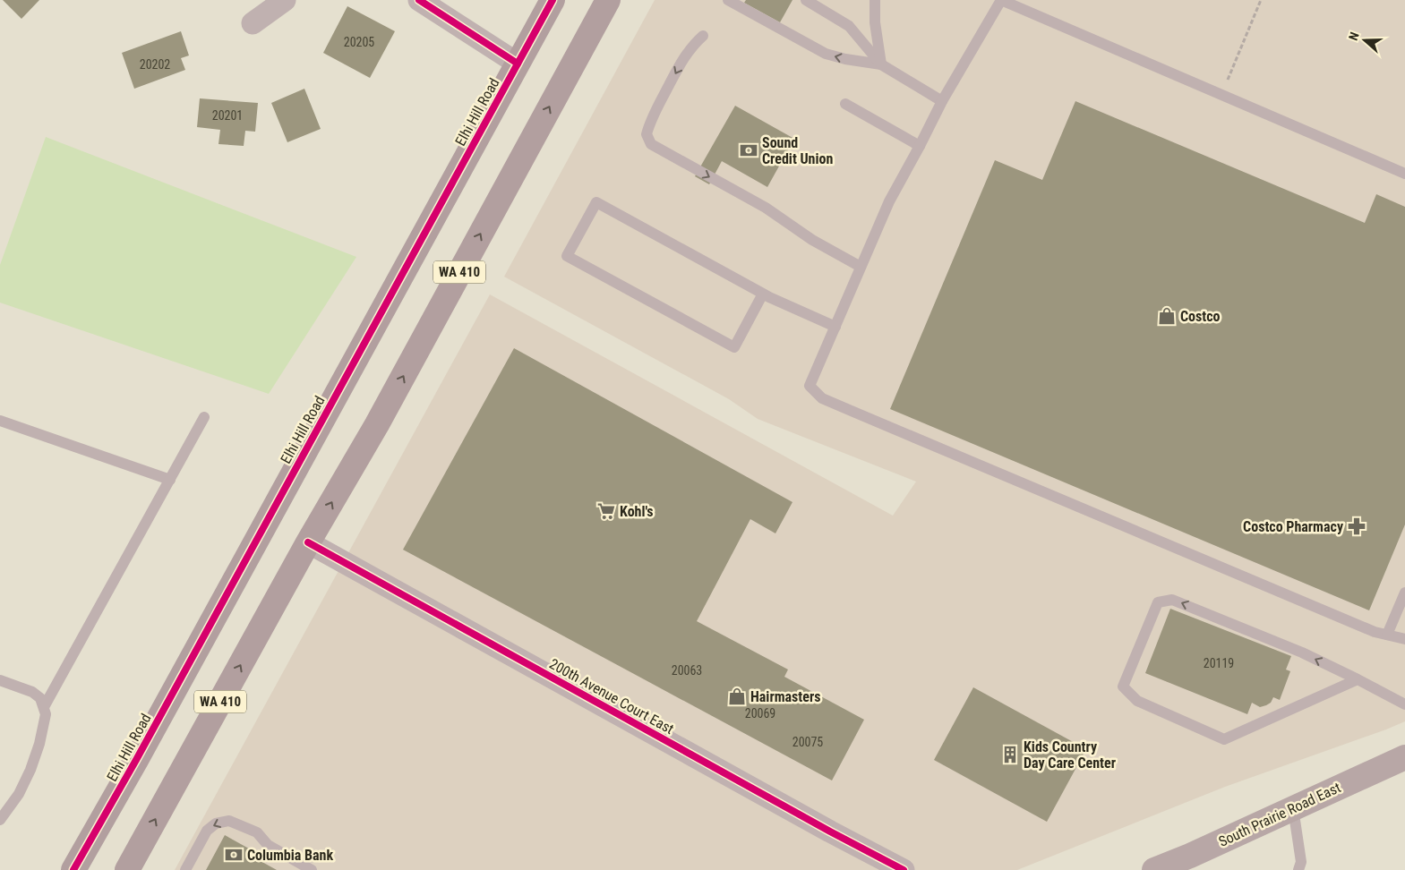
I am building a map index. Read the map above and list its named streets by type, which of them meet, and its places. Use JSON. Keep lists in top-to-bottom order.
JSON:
{
  "streets": {
    "main road": ["Elhi Hill Road", "WA 410", "South Prairie Road East"],
    "street": ["200th Avenue Court East"]
  },
  "crossings": [
    ["WA 410", "200th Avenue Court East"]
  ],
  "places": {
    "bank": ["Sound Credit Union", "Columbia Bank"],
    "shop": ["Costco", "Hairmasters"],
    "supermarket": ["Kohl's"],
    "pharmacy": ["Costco Pharmacy"],
    "building": ["Kids Country Day Care Center"]
  },
  "house_numbers": [
    "20205",
    "20202",
    "20201",
    "20119",
    "20063",
    "20069",
    "20075"
  ],
  "north": "left"
}
